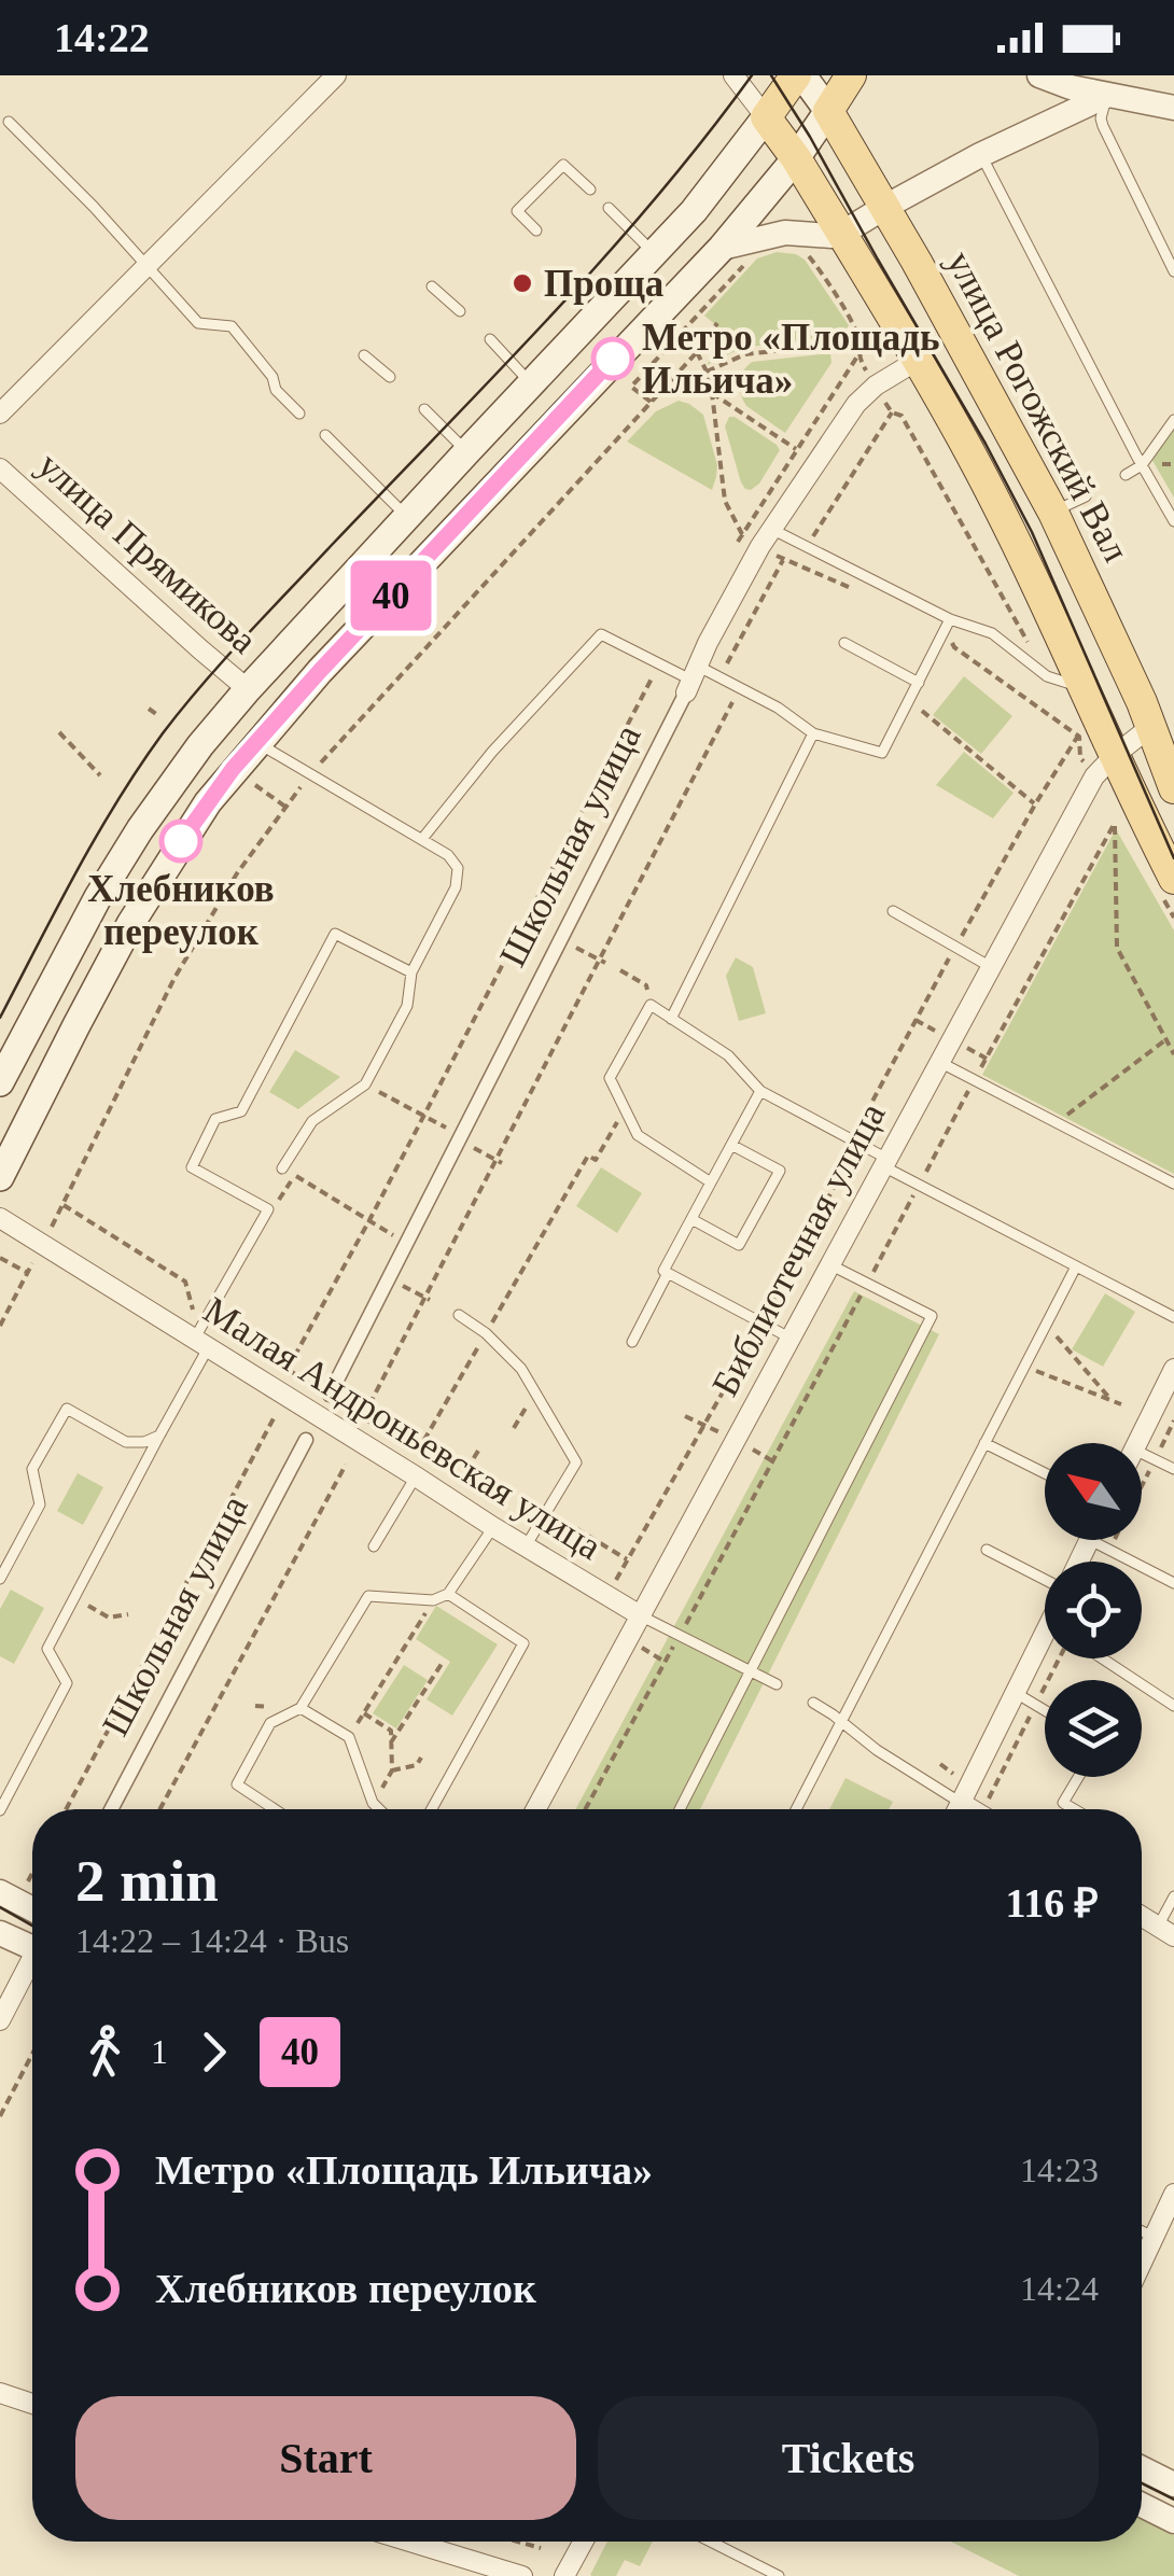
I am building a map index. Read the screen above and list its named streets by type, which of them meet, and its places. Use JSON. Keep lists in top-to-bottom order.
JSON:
{
  "streets": {
    "main road": ["улица Рогожский Вал"],
    "street": [
      "улица Прямикова",
      "Школьная улица",
      "Библиотечная улица",
      "Малая Андроньевская улица"
    ]
  },
  "crossings": [
    ["улица Рогожский Вал", "Библиотечная улица"],
    ["Библиотечная улица", "Малая Андроньевская улица"]
  ],
  "places": ["Проща", "Метро «Площадь Ильича»", "Хлебников переулок"],
  "lines": ["bus line 40"],
  "north": "top left",
  "page": {
    "status": "14:22",
    "on_map": "40",
    "heading": ["2 min", "14:22 – 14:24 · Bus", "116 ₽"],
    "legs": ["1", "40"],
    "list": [
      {
        "name": "Метро «Площадь Ильича»",
        "value": "14:23"
      },
      {
        "name": "Хлебников переулок",
        "value": "14:24"
      }
    ],
    "buttons": ["Start", "Tickets"]
  }
}
